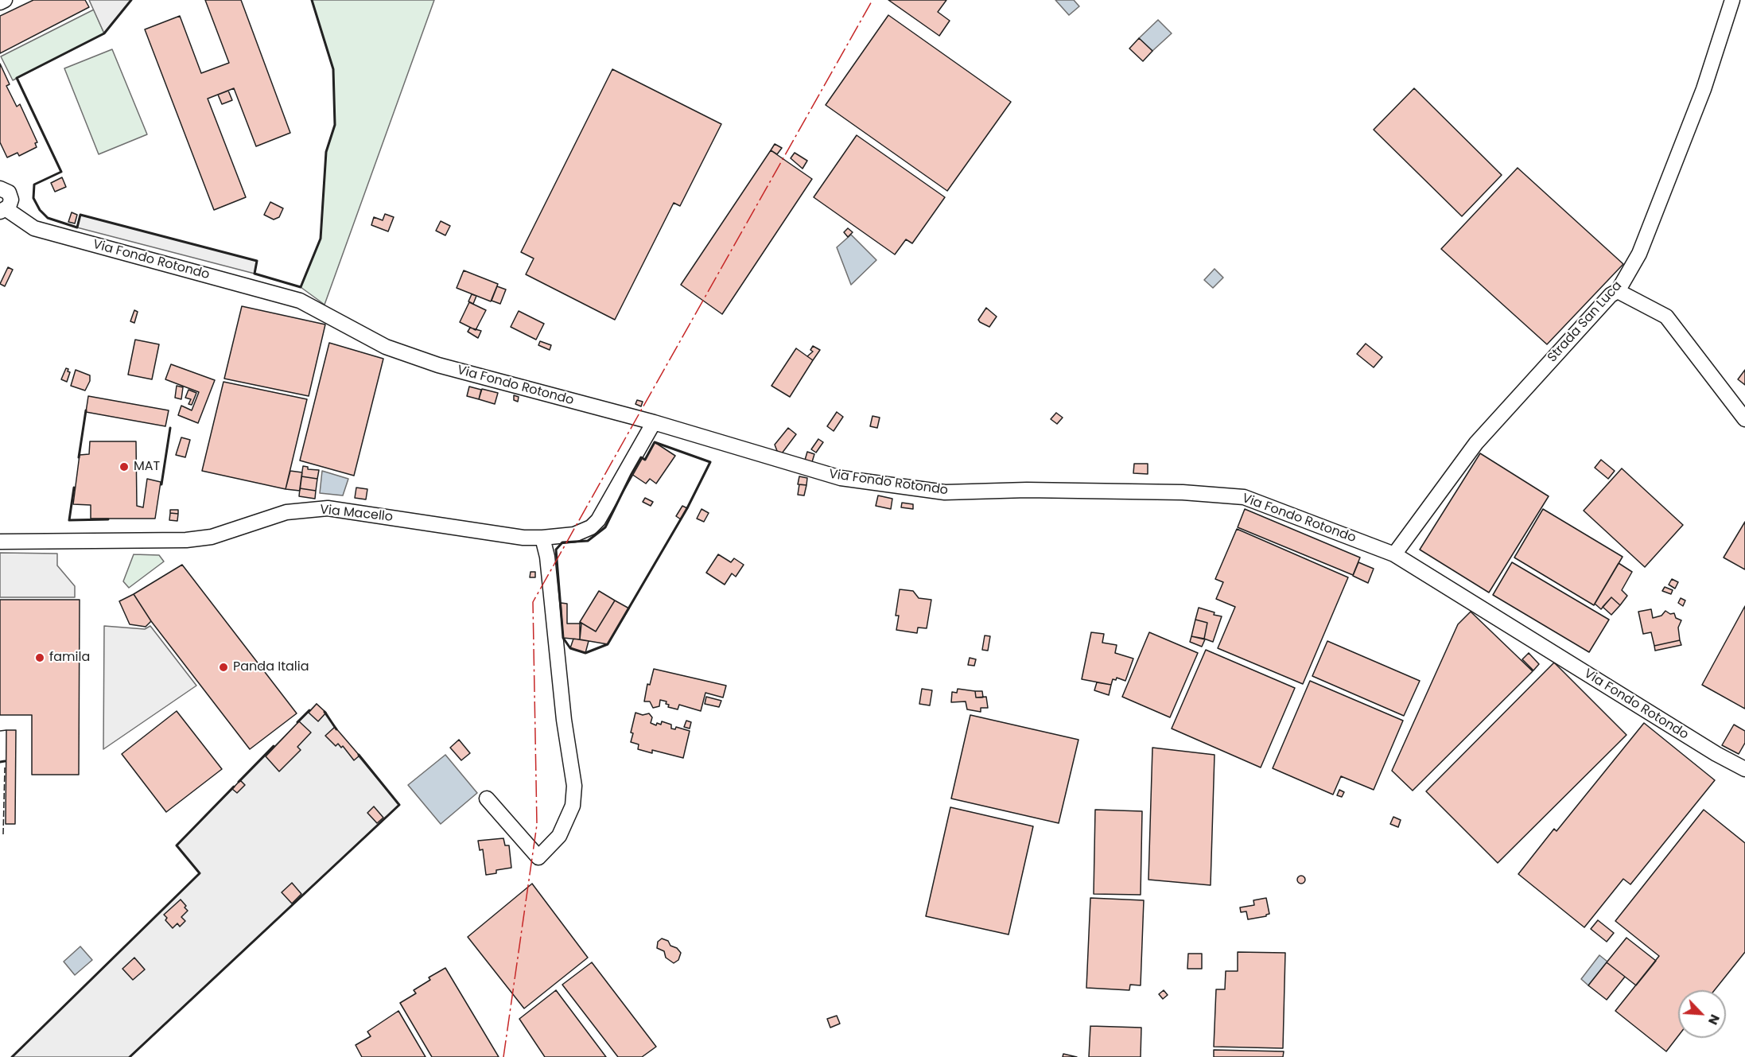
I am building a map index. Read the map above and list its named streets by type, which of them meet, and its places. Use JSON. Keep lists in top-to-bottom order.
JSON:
{
  "streets": {
    "street": ["Via Fondo Rotondo", "Strada San Luca", "Via Macello"]
  },
  "crossings": [
    ["Via Fondo Rotondo", "Strada San Luca"],
    ["Via Fondo Rotondo", "Via Macello"]
  ],
  "places": ["MAT", "famila", "Panda Italia"],
  "north": "bottom right"
}
